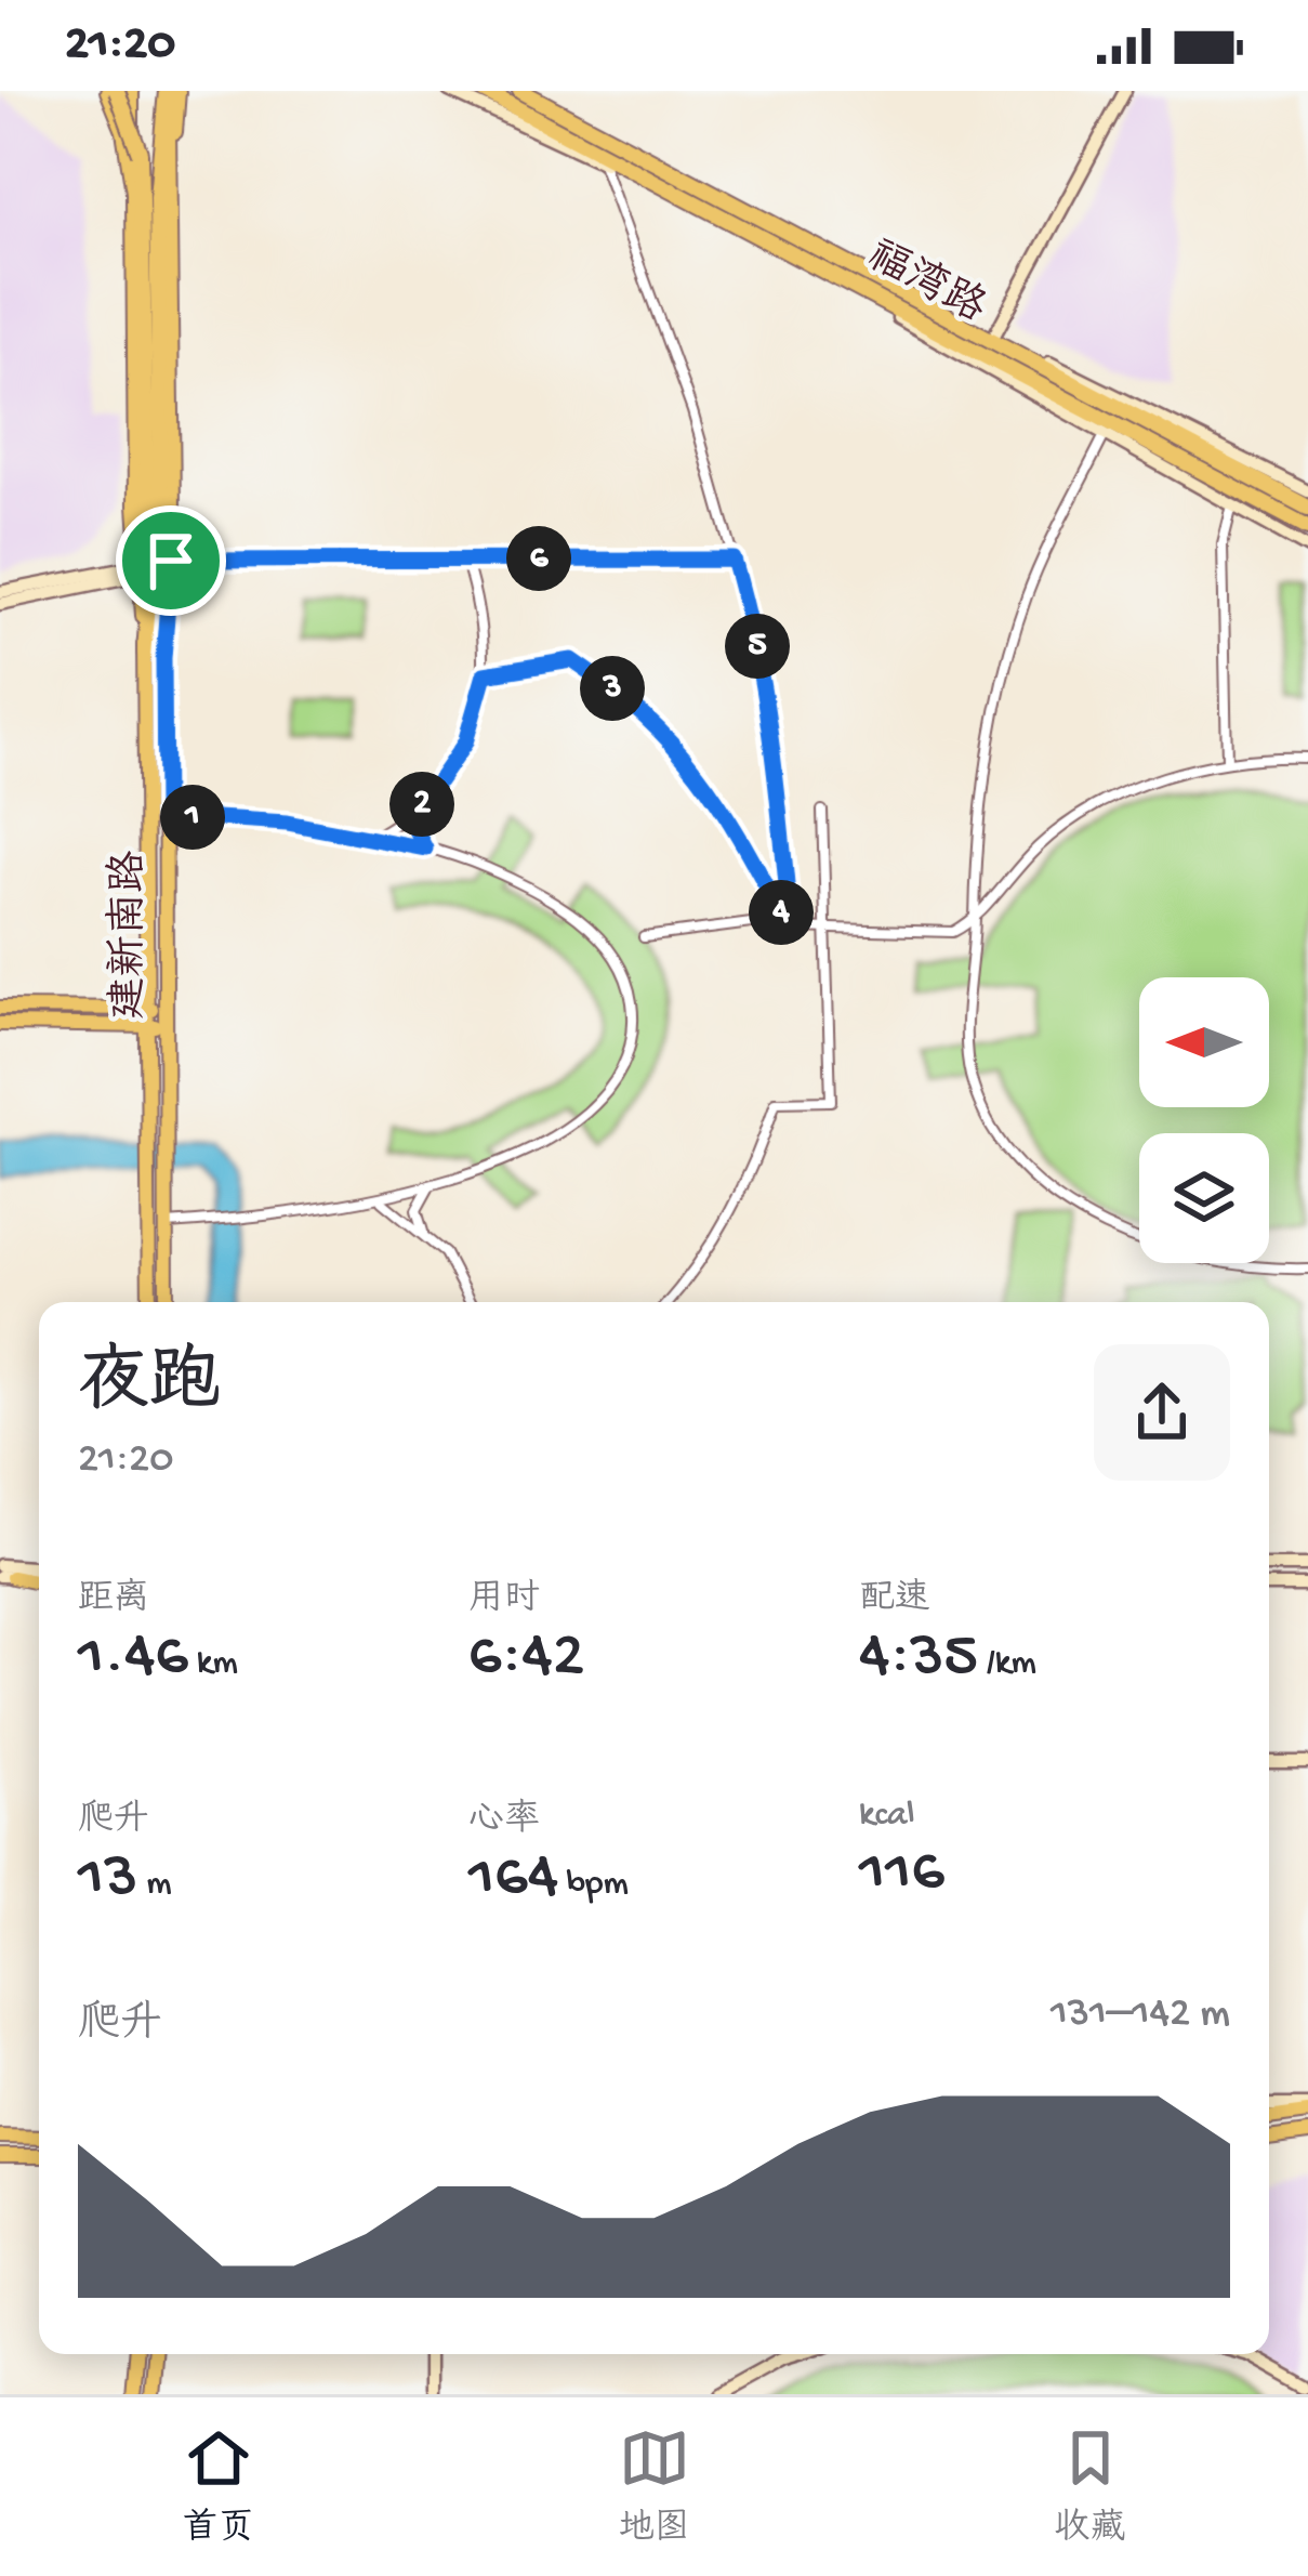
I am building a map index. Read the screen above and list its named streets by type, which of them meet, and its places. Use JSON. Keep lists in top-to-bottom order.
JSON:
{
  "streets": {
    "highway": ["福湾路"],
    "main road": ["建新南路"]
  },
  "north": "left",
  "page": {
    "status": "21:20",
    "pins": [
      "6",
      "5",
      "3",
      "2",
      "1",
      "4"
    ],
    "heading": ["夜跑", "21:20"],
    "stats": [
      ["距离", "1.46 km"],
      ["用时", "6:42"],
      ["配速", "4:35 /km"],
      ["爬升", "13 m"],
      ["心率", "164 bpm"],
      ["kcal", "116"]
    ],
    "chart": ["爬升", "131–142 m"],
    "tabs": ["首页", "地图", "收藏"]
  }
}
